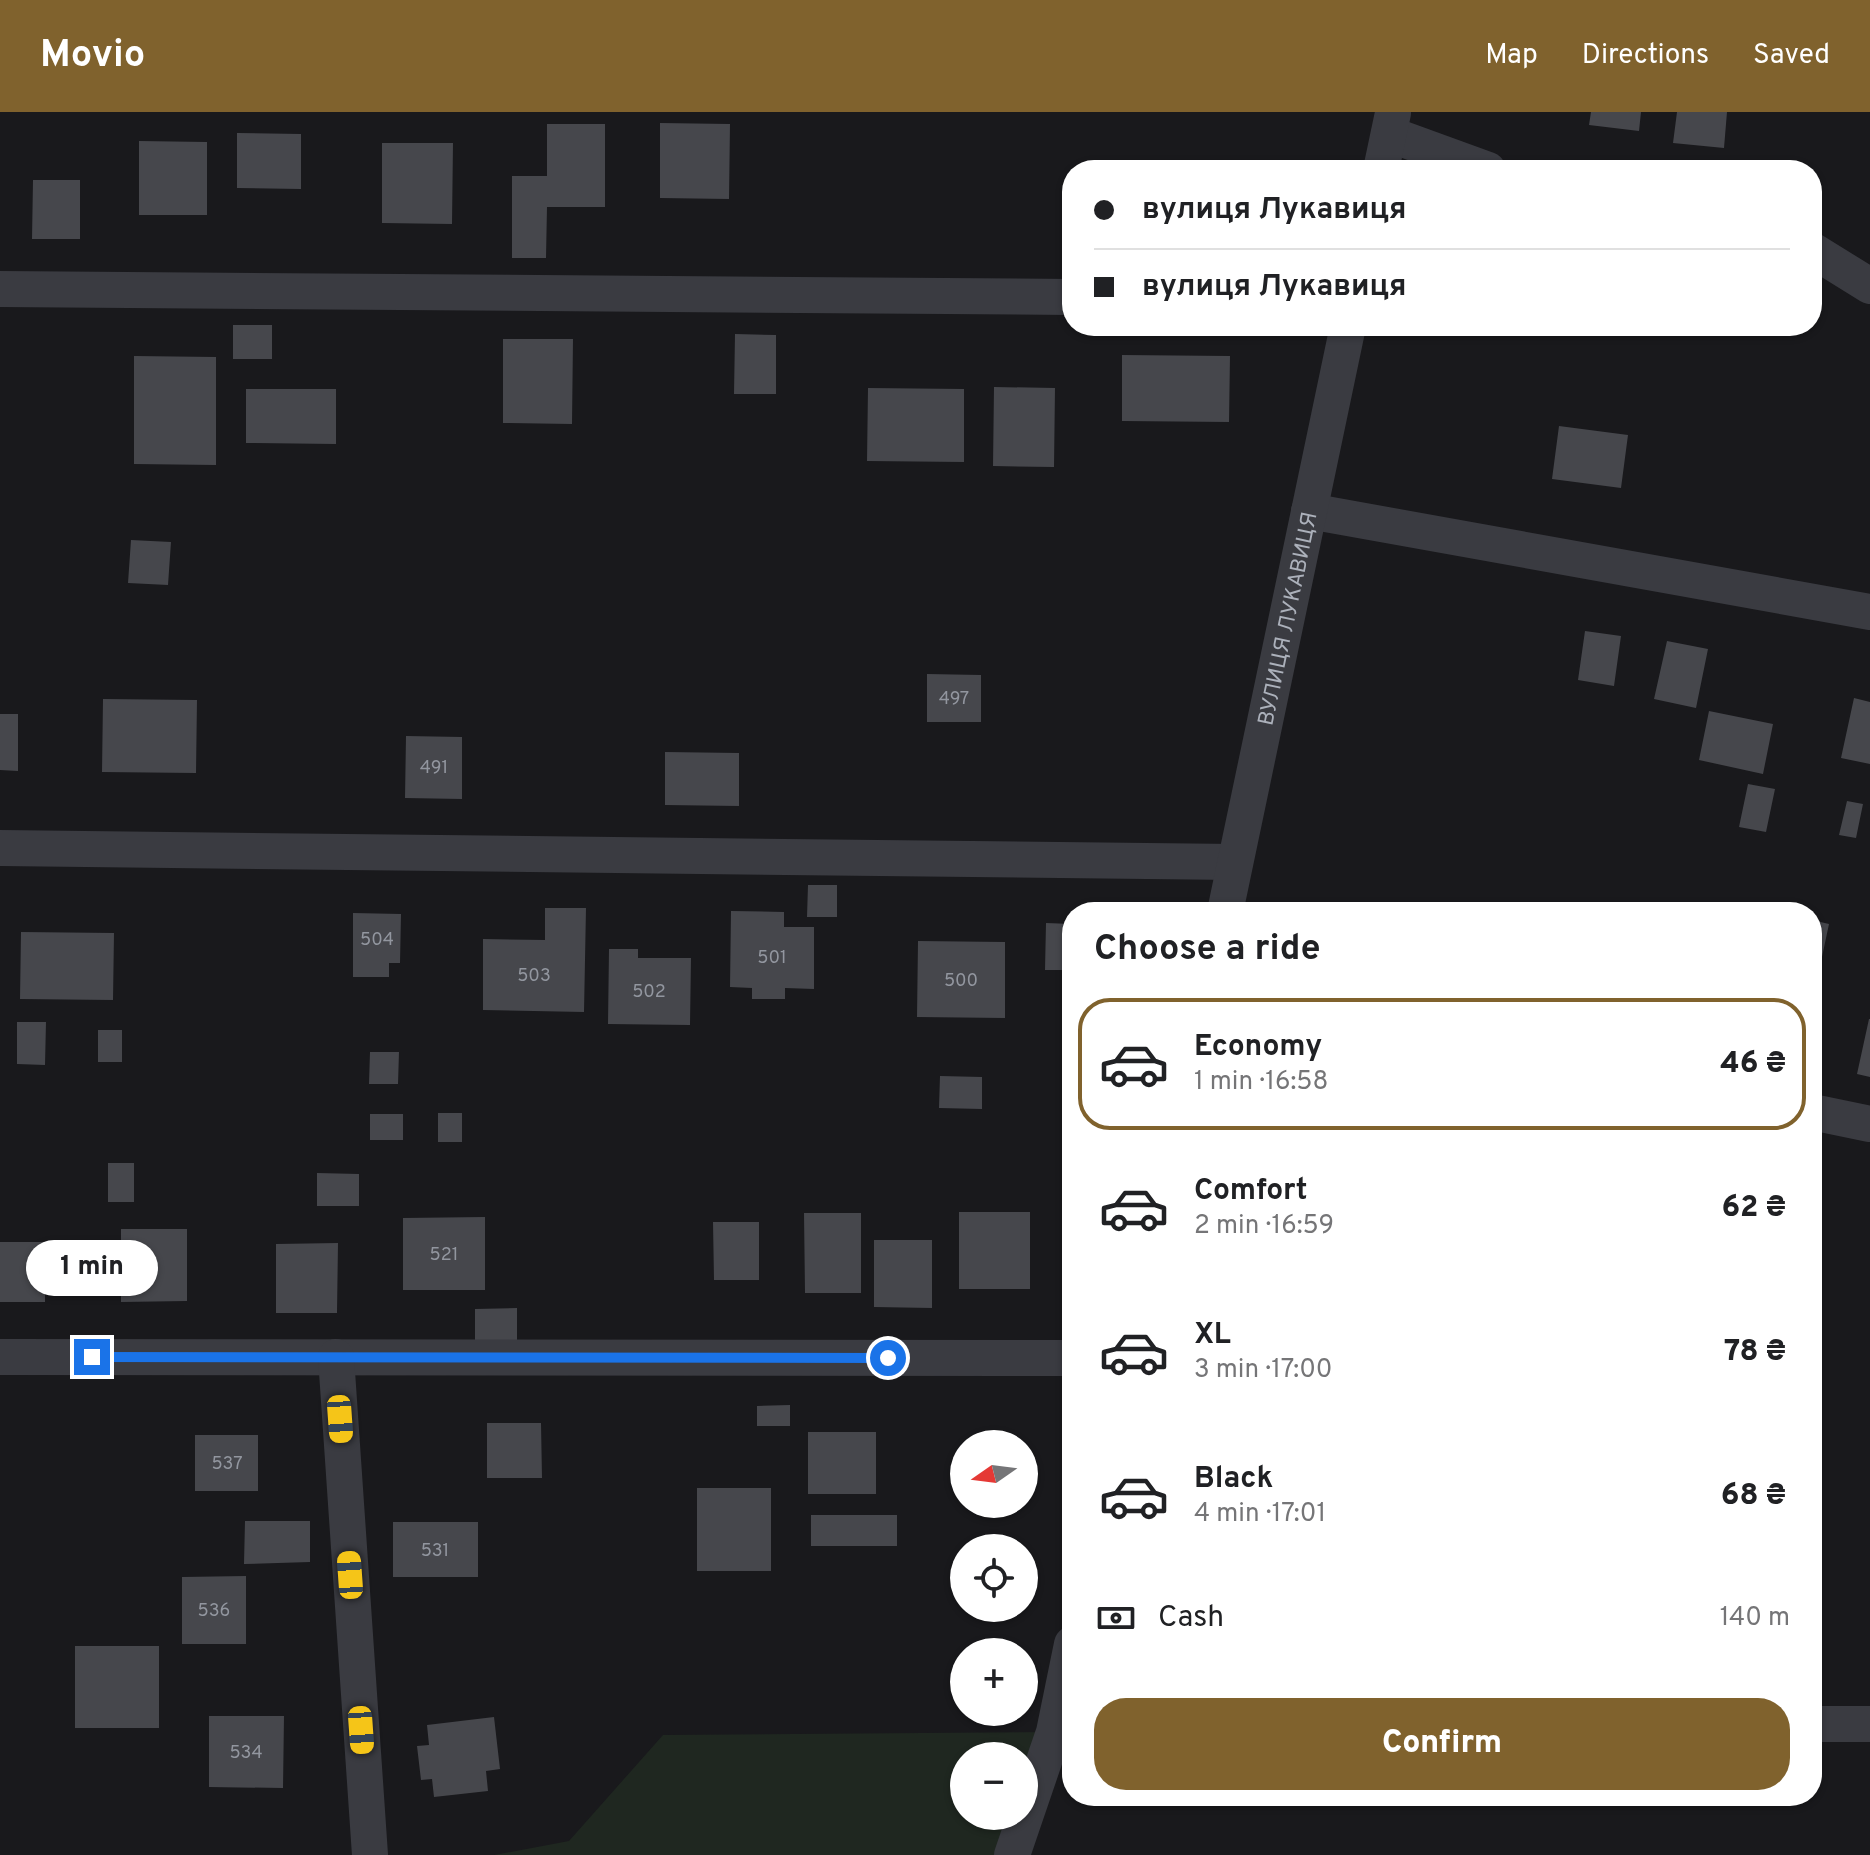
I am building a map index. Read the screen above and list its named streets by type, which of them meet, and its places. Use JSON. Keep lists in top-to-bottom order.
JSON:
{
  "streets": {
    "street": ["ВУЛИЦЯ ЛУКАВИЦЯ"]
  },
  "house_numbers": [
    "497",
    "491",
    "504",
    "501",
    "503",
    "500",
    "502",
    "521",
    "537",
    "531",
    "536",
    "534"
  ],
  "north": "left",
  "page": {
    "header": "Movio",
    "nav": ["Map", "Directions", "Saved"],
    "banner": ["вулиця Лукавиця", "вулиця Лукавиця"],
    "heading": "Choose a ride",
    "list": [
      {
        "name": "Economy",
        "note": "1 min · 16:58",
        "value": "46 ₴"
      },
      {
        "name": "Comfort",
        "note": "2 min · 16:59",
        "value": "62 ₴"
      },
      {
        "name": "XL",
        "note": "3 min · 17:00",
        "value": "78 ₴"
      },
      {
        "name": "Black",
        "note": "4 min · 17:01",
        "value": "68 ₴"
      }
    ],
    "bubble": "1 min",
    "map_buttons": ["+", "−"],
    "pay": ["Cash", "140 m"],
    "buttons": "Confirm"
  }
}
